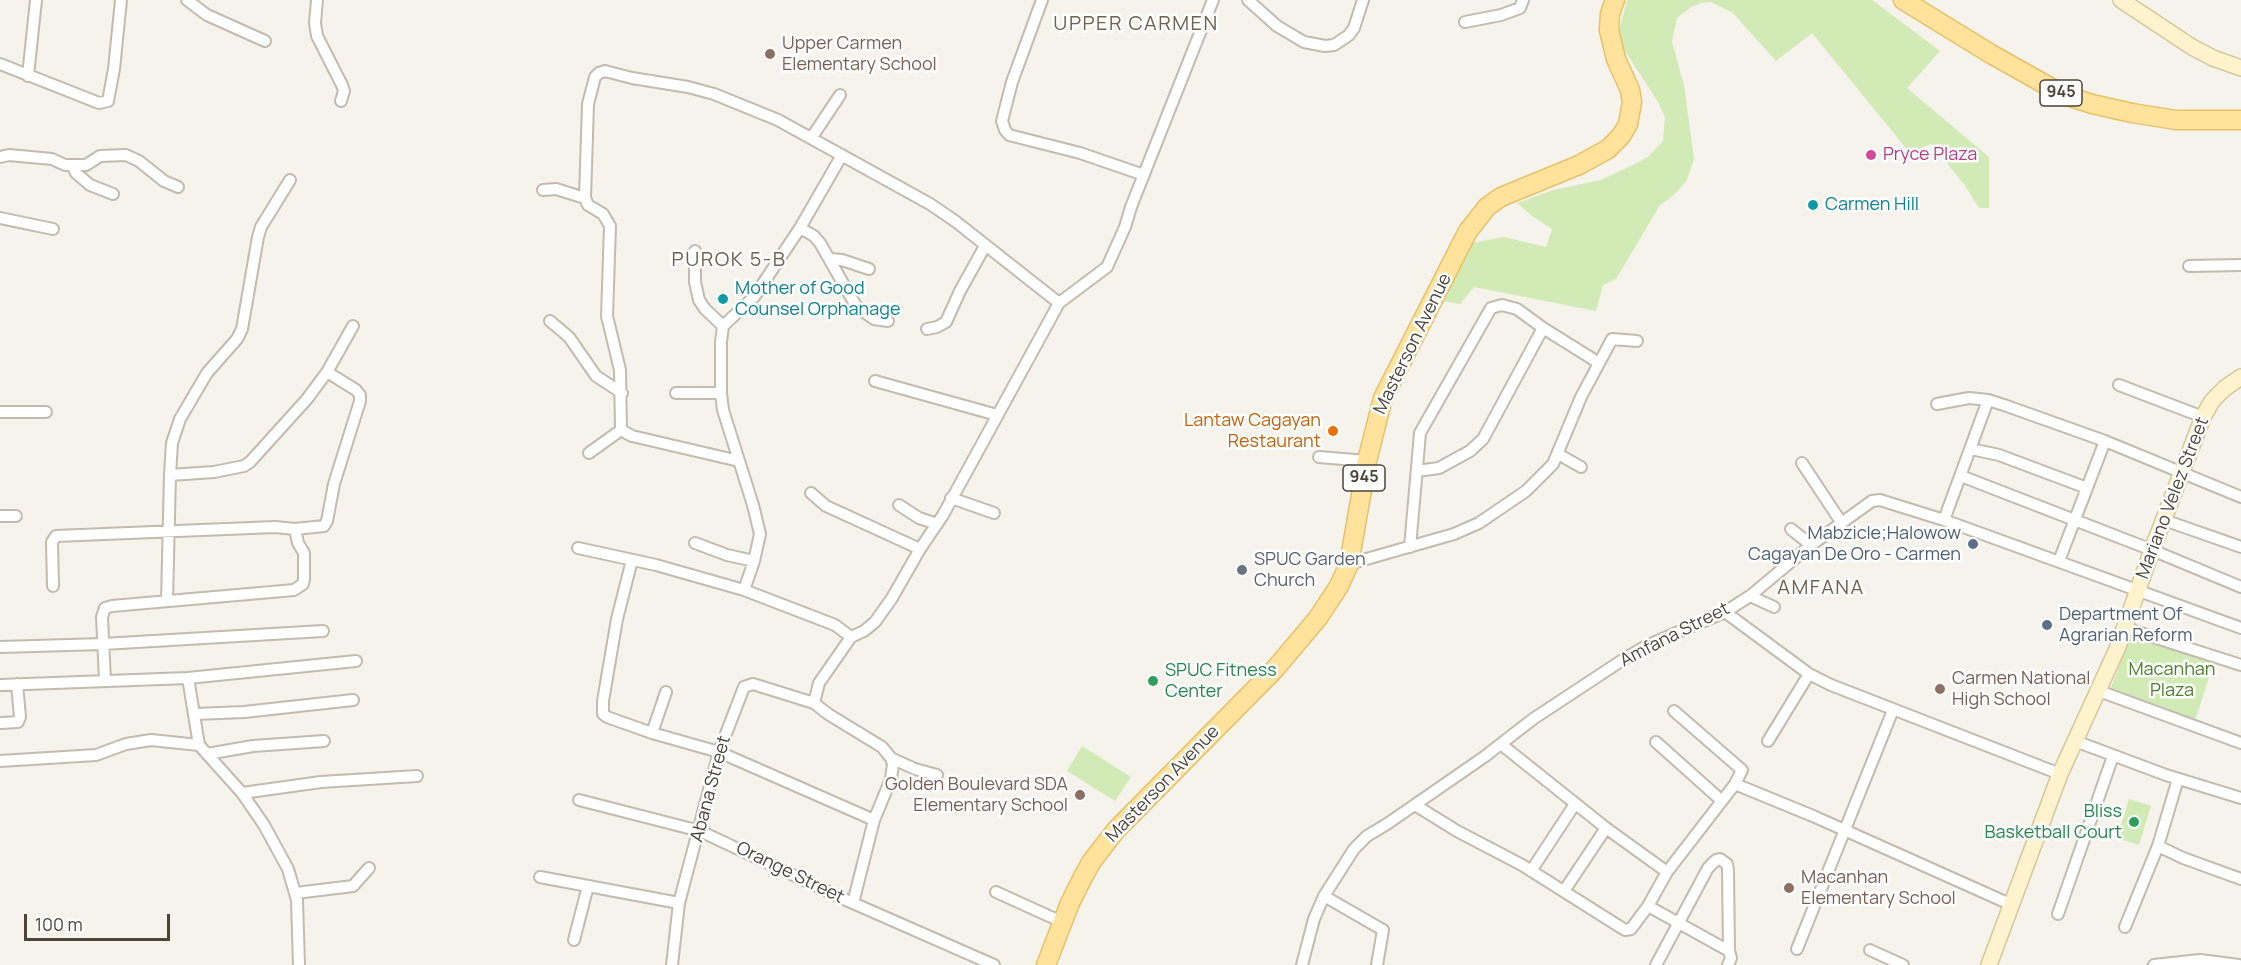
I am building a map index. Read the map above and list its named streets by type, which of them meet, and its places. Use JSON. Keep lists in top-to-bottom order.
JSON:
{
  "streets": {
    "main road": ["945", "Masterson Avenue"],
    "street": [
      "Mariano Velez Street",
      "Amfana Street",
      "Abana Street",
      "Orange Street"
    ]
  },
  "crossings": [
    ["Abana Street", "Orange Street"]
  ],
  "districts": ["UPPER CARMEN", "PUROK 5-B", "AMFANA"],
  "parks": ["Macanhan Plaza"],
  "places": [
    "Upper Carmen Elementary School",
    "Pryce Plaza",
    "Carmen Hill",
    "Mother of Good Counsel Orphanage",
    "Lantaw Cagayan Restaurant",
    "Mabzicle;Halowow Cagayan De Oro - Carmen",
    "SPUC Garden Church",
    "Department Of Agrarian Reform",
    "SPUC Fitness Center",
    "Carmen National High School",
    "Golden Boulevard SDA Elementary School",
    "Bliss Basketball Court",
    "Macanhan Elementary School"
  ],
  "scale_bar": "100 m"
}
